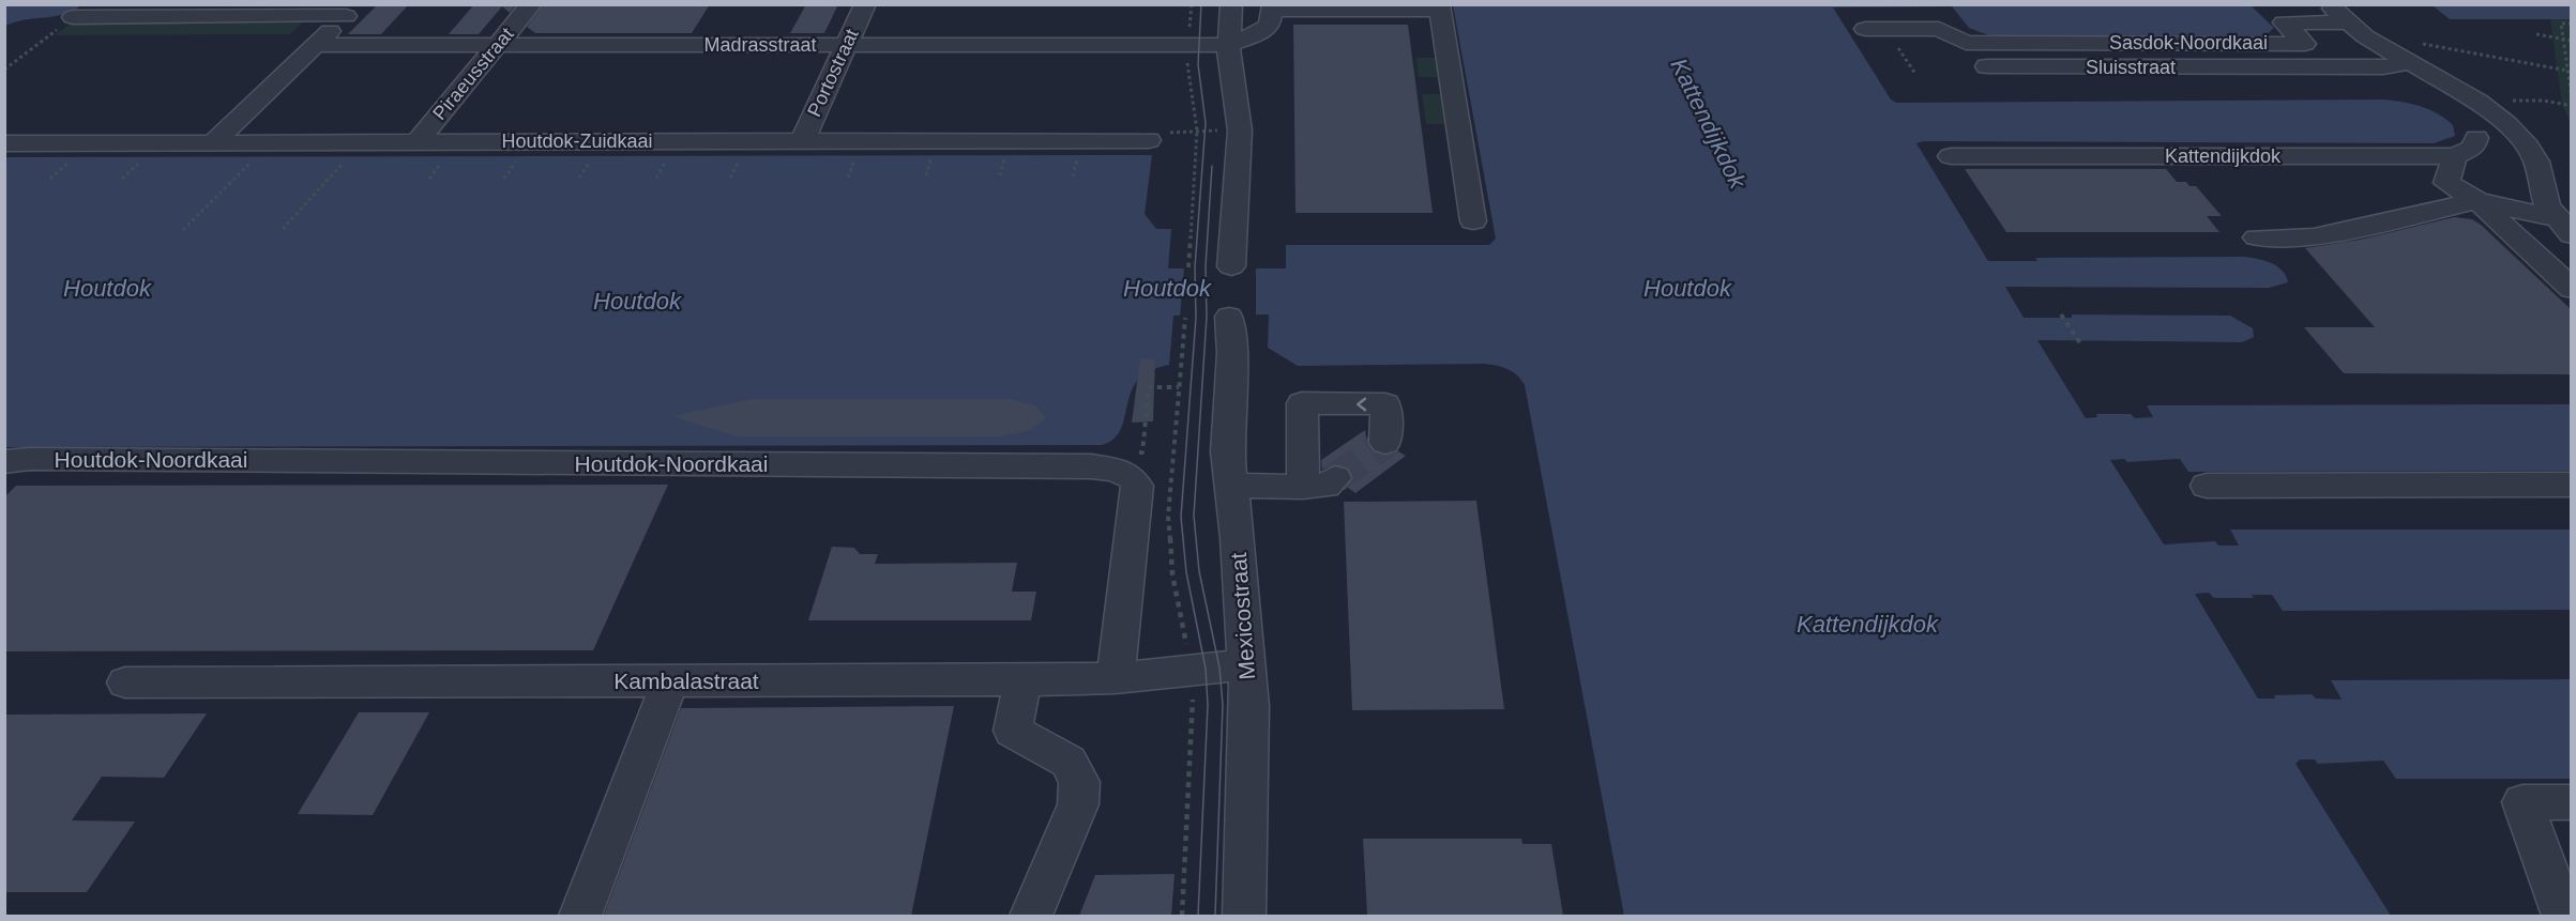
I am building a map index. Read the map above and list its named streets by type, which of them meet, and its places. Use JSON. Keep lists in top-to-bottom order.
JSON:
{
  "streets": {
    "street": [
      "Sasdok-Noordkaai",
      "Madrasstraat",
      "Sluisstraat",
      "Portostraat",
      "Piraeusstraat",
      "Houtdok-Zuidkaai",
      "Kattendijkdok",
      "Houtdok-Noordkaai",
      "Mexicostraat",
      "Kambalastraat"
    ]
  },
  "crossings": [
    ["Madrasstraat", "Portostraat"],
    ["Madrasstraat", "Piraeusstraat"],
    ["Portostraat", "Houtdok-Zuidkaai"],
    ["Piraeusstraat", "Houtdok-Zuidkaai"],
    ["Houtdok-Noordkaai", "Kambalastraat"],
    ["Mexicostraat", "Kambalastraat"]
  ],
  "water": ["Kattendijkdok", "Houtdok"]
}
